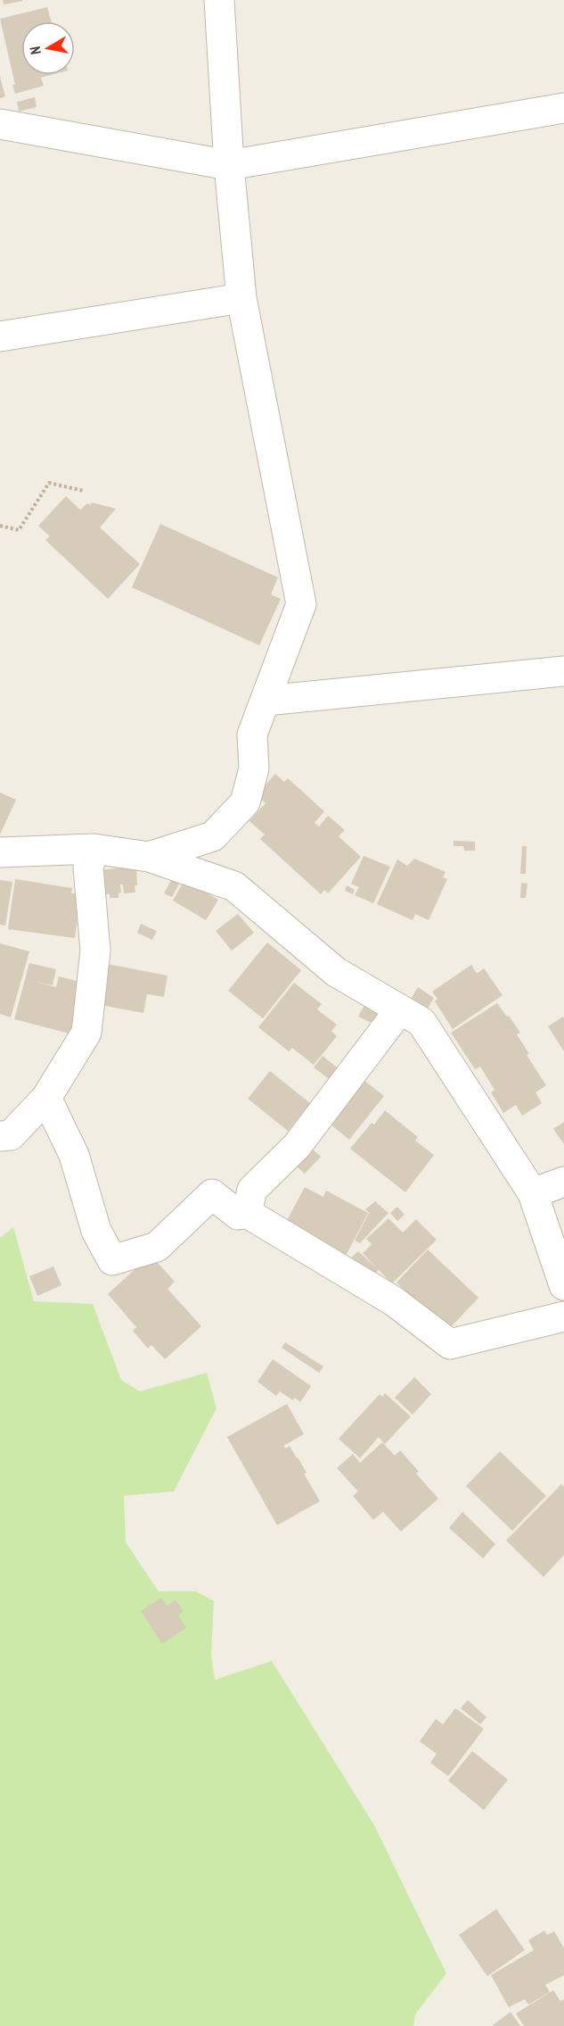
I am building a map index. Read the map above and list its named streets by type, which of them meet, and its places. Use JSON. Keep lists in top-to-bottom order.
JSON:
{
  "north": "left"
}
